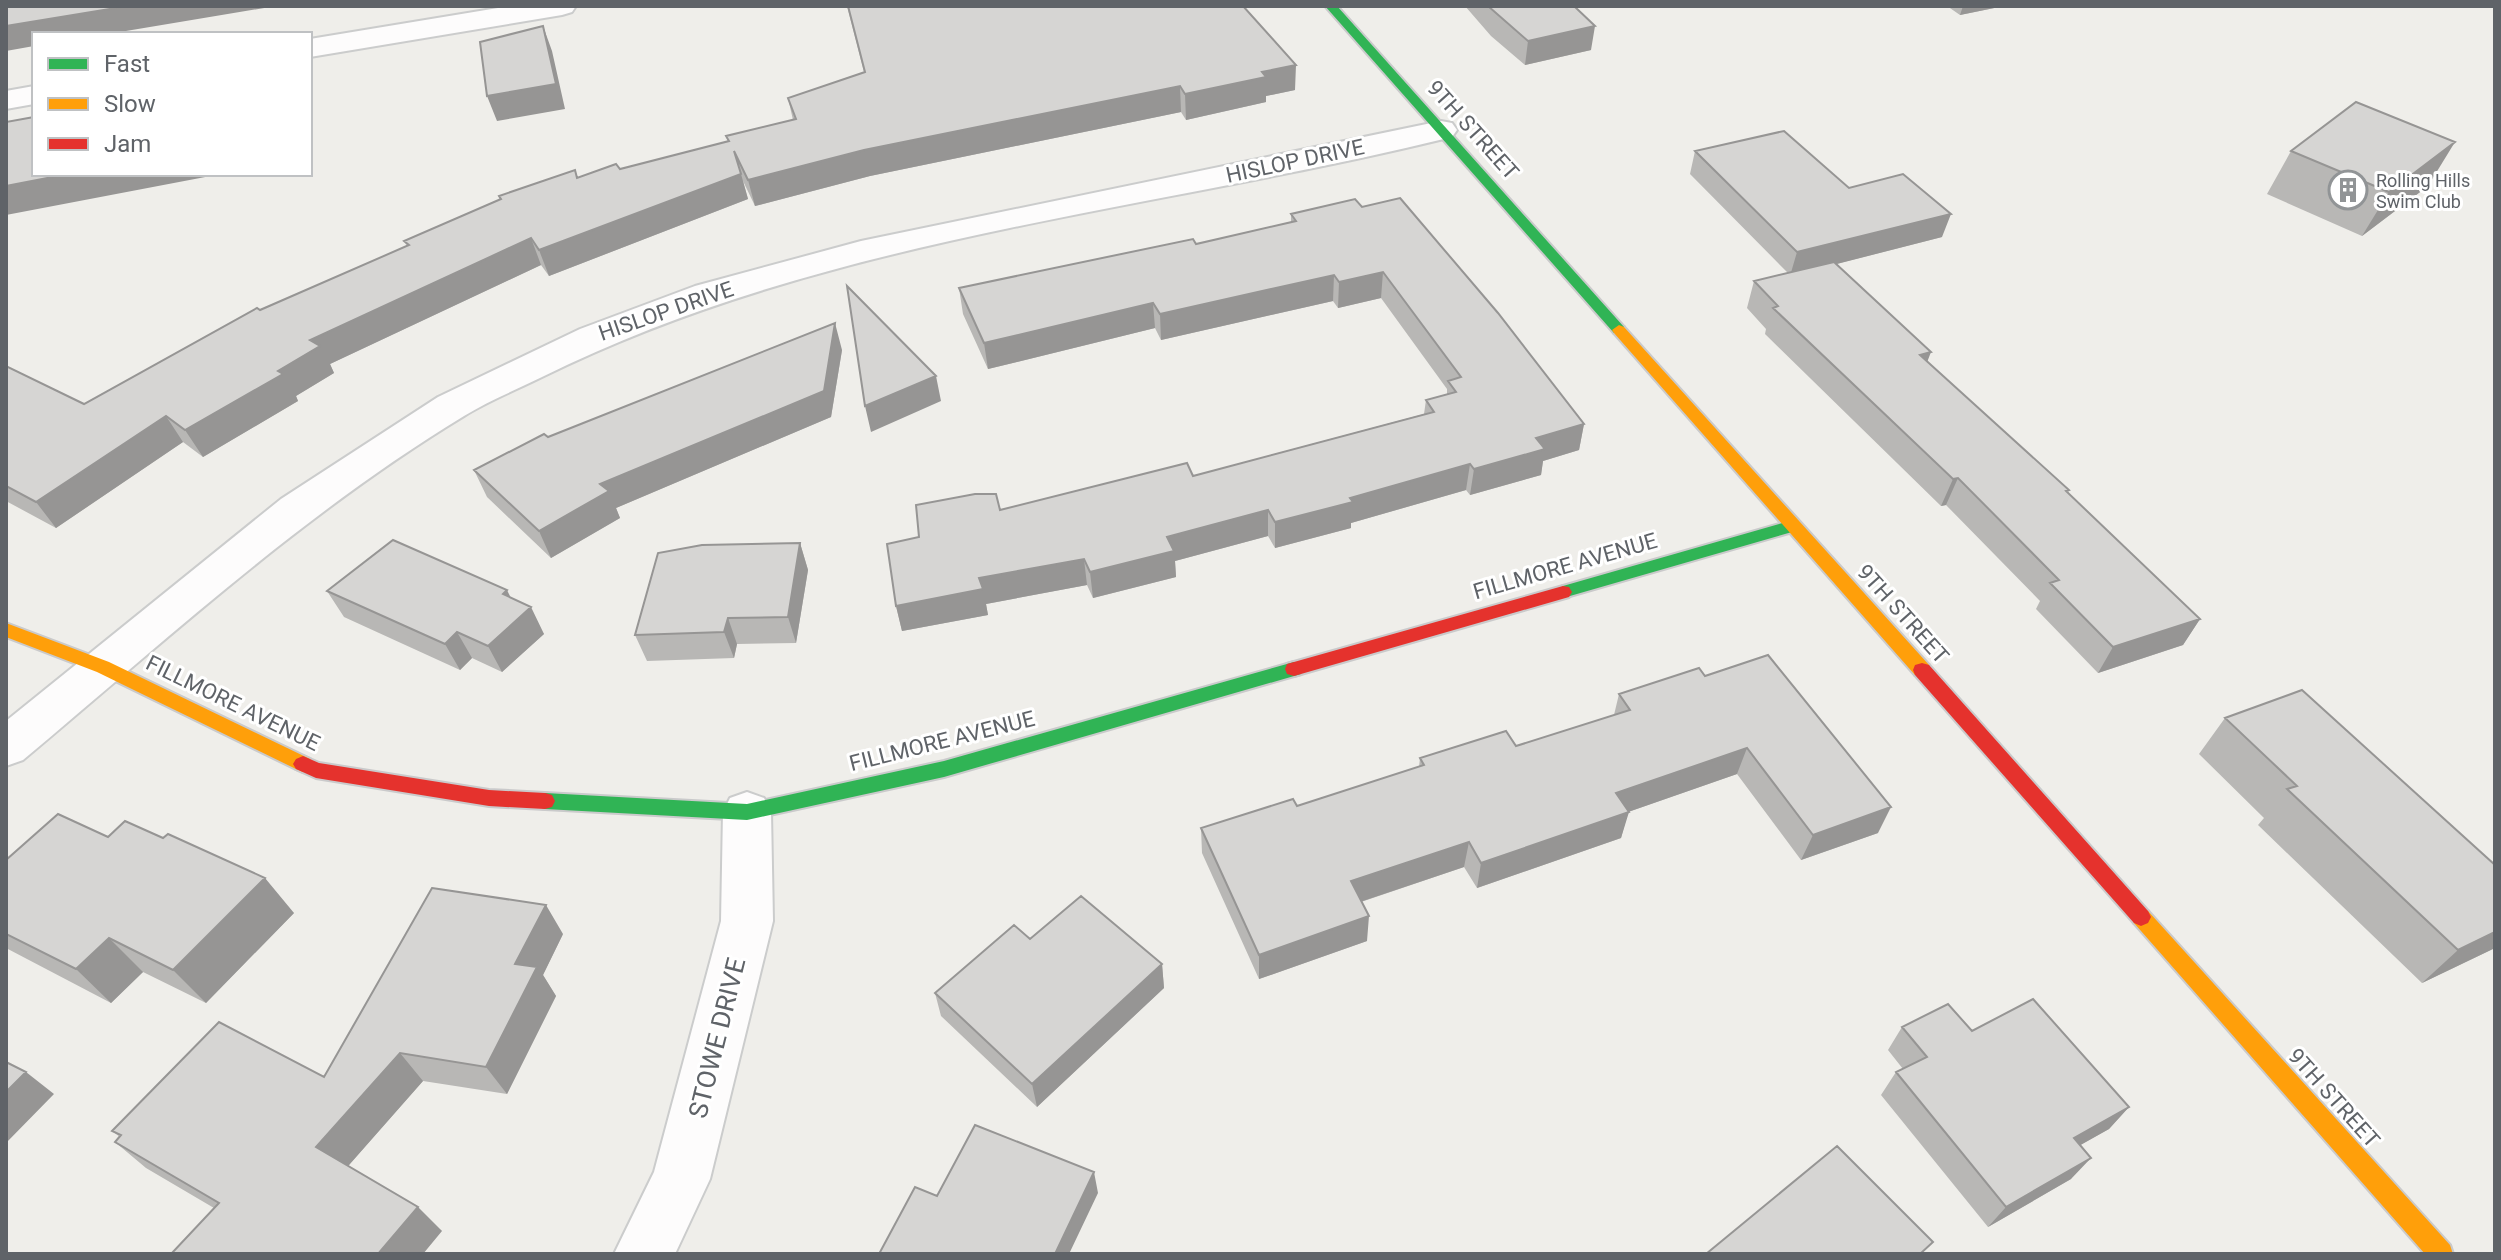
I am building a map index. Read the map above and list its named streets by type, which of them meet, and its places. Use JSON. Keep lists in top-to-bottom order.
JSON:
{
  "streets": {
    "street": [
      "9TH STREET",
      "HISLOP DRIVE",
      "FILLMORE AVENUE",
      "STOWE DRIVE"
    ]
  },
  "crossings": [
    ["9TH STREET", "HISLOP DRIVE"],
    ["9TH STREET", "FILLMORE AVENUE"],
    ["HISLOP DRIVE", "FILLMORE AVENUE"],
    ["FILLMORE AVENUE", "STOWE DRIVE"]
  ],
  "places": {
    "building": ["Rolling Hills Swim Club"]
  },
  "legend": ["Fast", "Slow", "Jam"]
}
